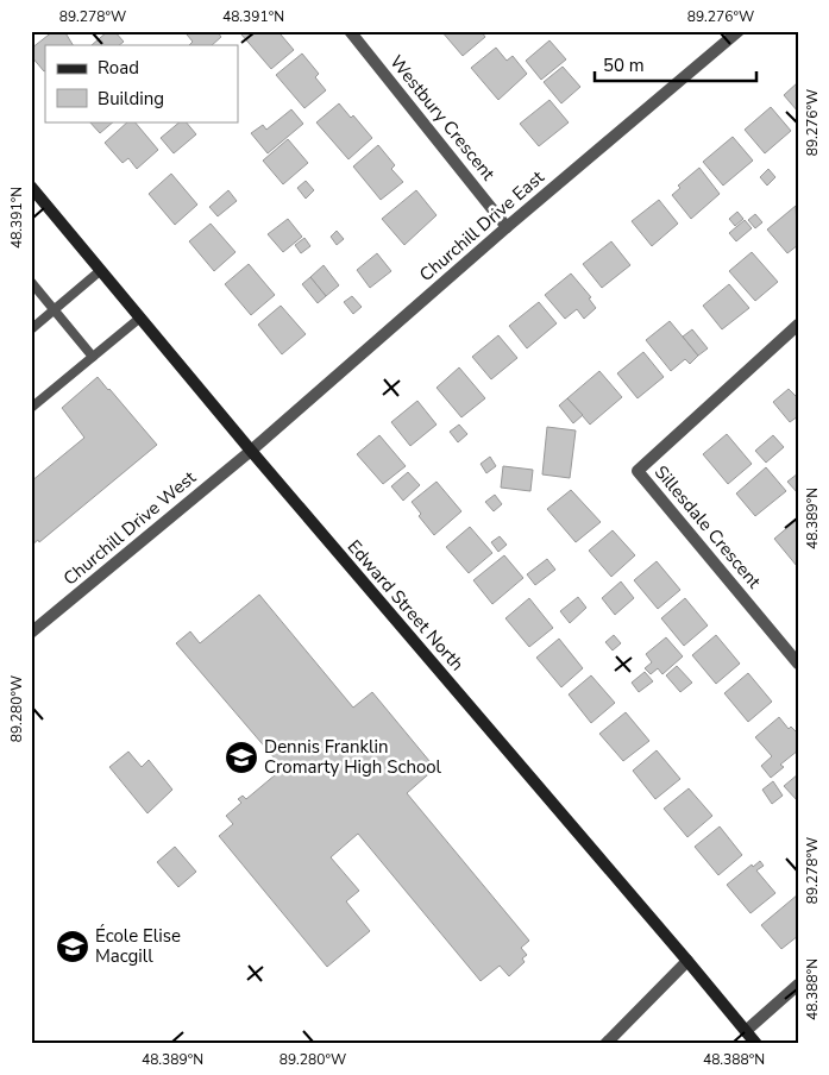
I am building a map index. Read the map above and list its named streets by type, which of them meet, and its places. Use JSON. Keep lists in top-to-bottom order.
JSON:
{
  "streets": {
    "main road": ["Edward Street North"],
    "street": [
      "Westbury Crescent",
      "Churchill Drive East",
      "Sillesdale Crescent",
      "Churchill Drive West"
    ]
  },
  "crossings": [
    ["Westbury Crescent", "Churchill Drive East"],
    ["Churchill Drive East", "Churchill Drive West"],
    ["Churchill Drive East", "Edward Street North"],
    ["Churchill Drive West", "Edward Street North"]
  ],
  "places": {
    "school or university": ["Dennis Franklin Cromarty High School", "École Elise Macgill"]
  },
  "legend": ["Road", "Building"],
  "scale_bar": "50 m",
  "coordinates": [
    "89.278°W",
    "48.391°N",
    "89.276°W",
    "48.389°N",
    "89.280°W",
    "48.388°N"
  ]
}
